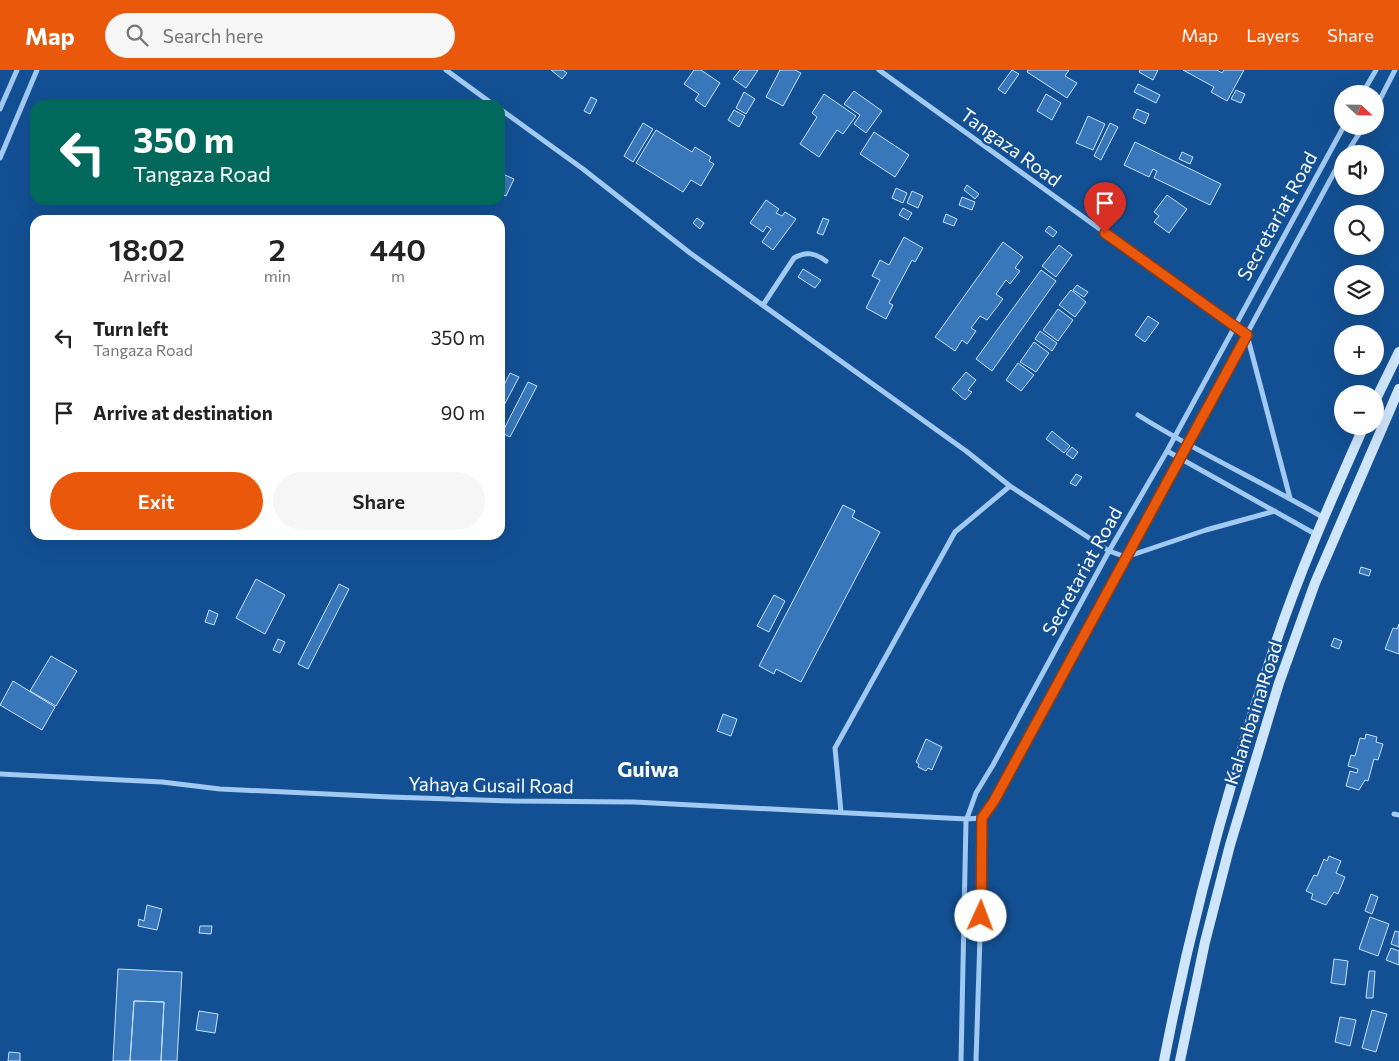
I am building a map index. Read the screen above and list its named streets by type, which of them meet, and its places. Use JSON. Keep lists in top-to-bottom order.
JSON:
{
  "streets": {
    "main road": ["Kalambaina Road"],
    "street": ["Tangaza Road", "Secretariat Road", "Yahaya Gusail Road"]
  },
  "crossings": [
    ["Tangaza Road", "Secretariat Road"],
    ["Secretariat Road", "Yahaya Gusail Road"]
  ],
  "districts": ["Guiwa"],
  "north": "right",
  "page": {
    "header": "Map",
    "search": "Search here",
    "nav": ["Map", "Layers", "Share"],
    "map_buttons": ["+", "−"],
    "turn": ["350 m", "Tangaza Road"],
    "eta": [
      "18:02",
      "Arrival",
      "2",
      "min",
      "440",
      "m"
    ],
    "list": [
      {
        "name": "Turn left",
        "note": "Tangaza Road",
        "value": "350 m"
      },
      {
        "name": "Arrive at destination",
        "value": "90 m"
      }
    ],
    "buttons": ["Exit", "Share"]
  }
}
